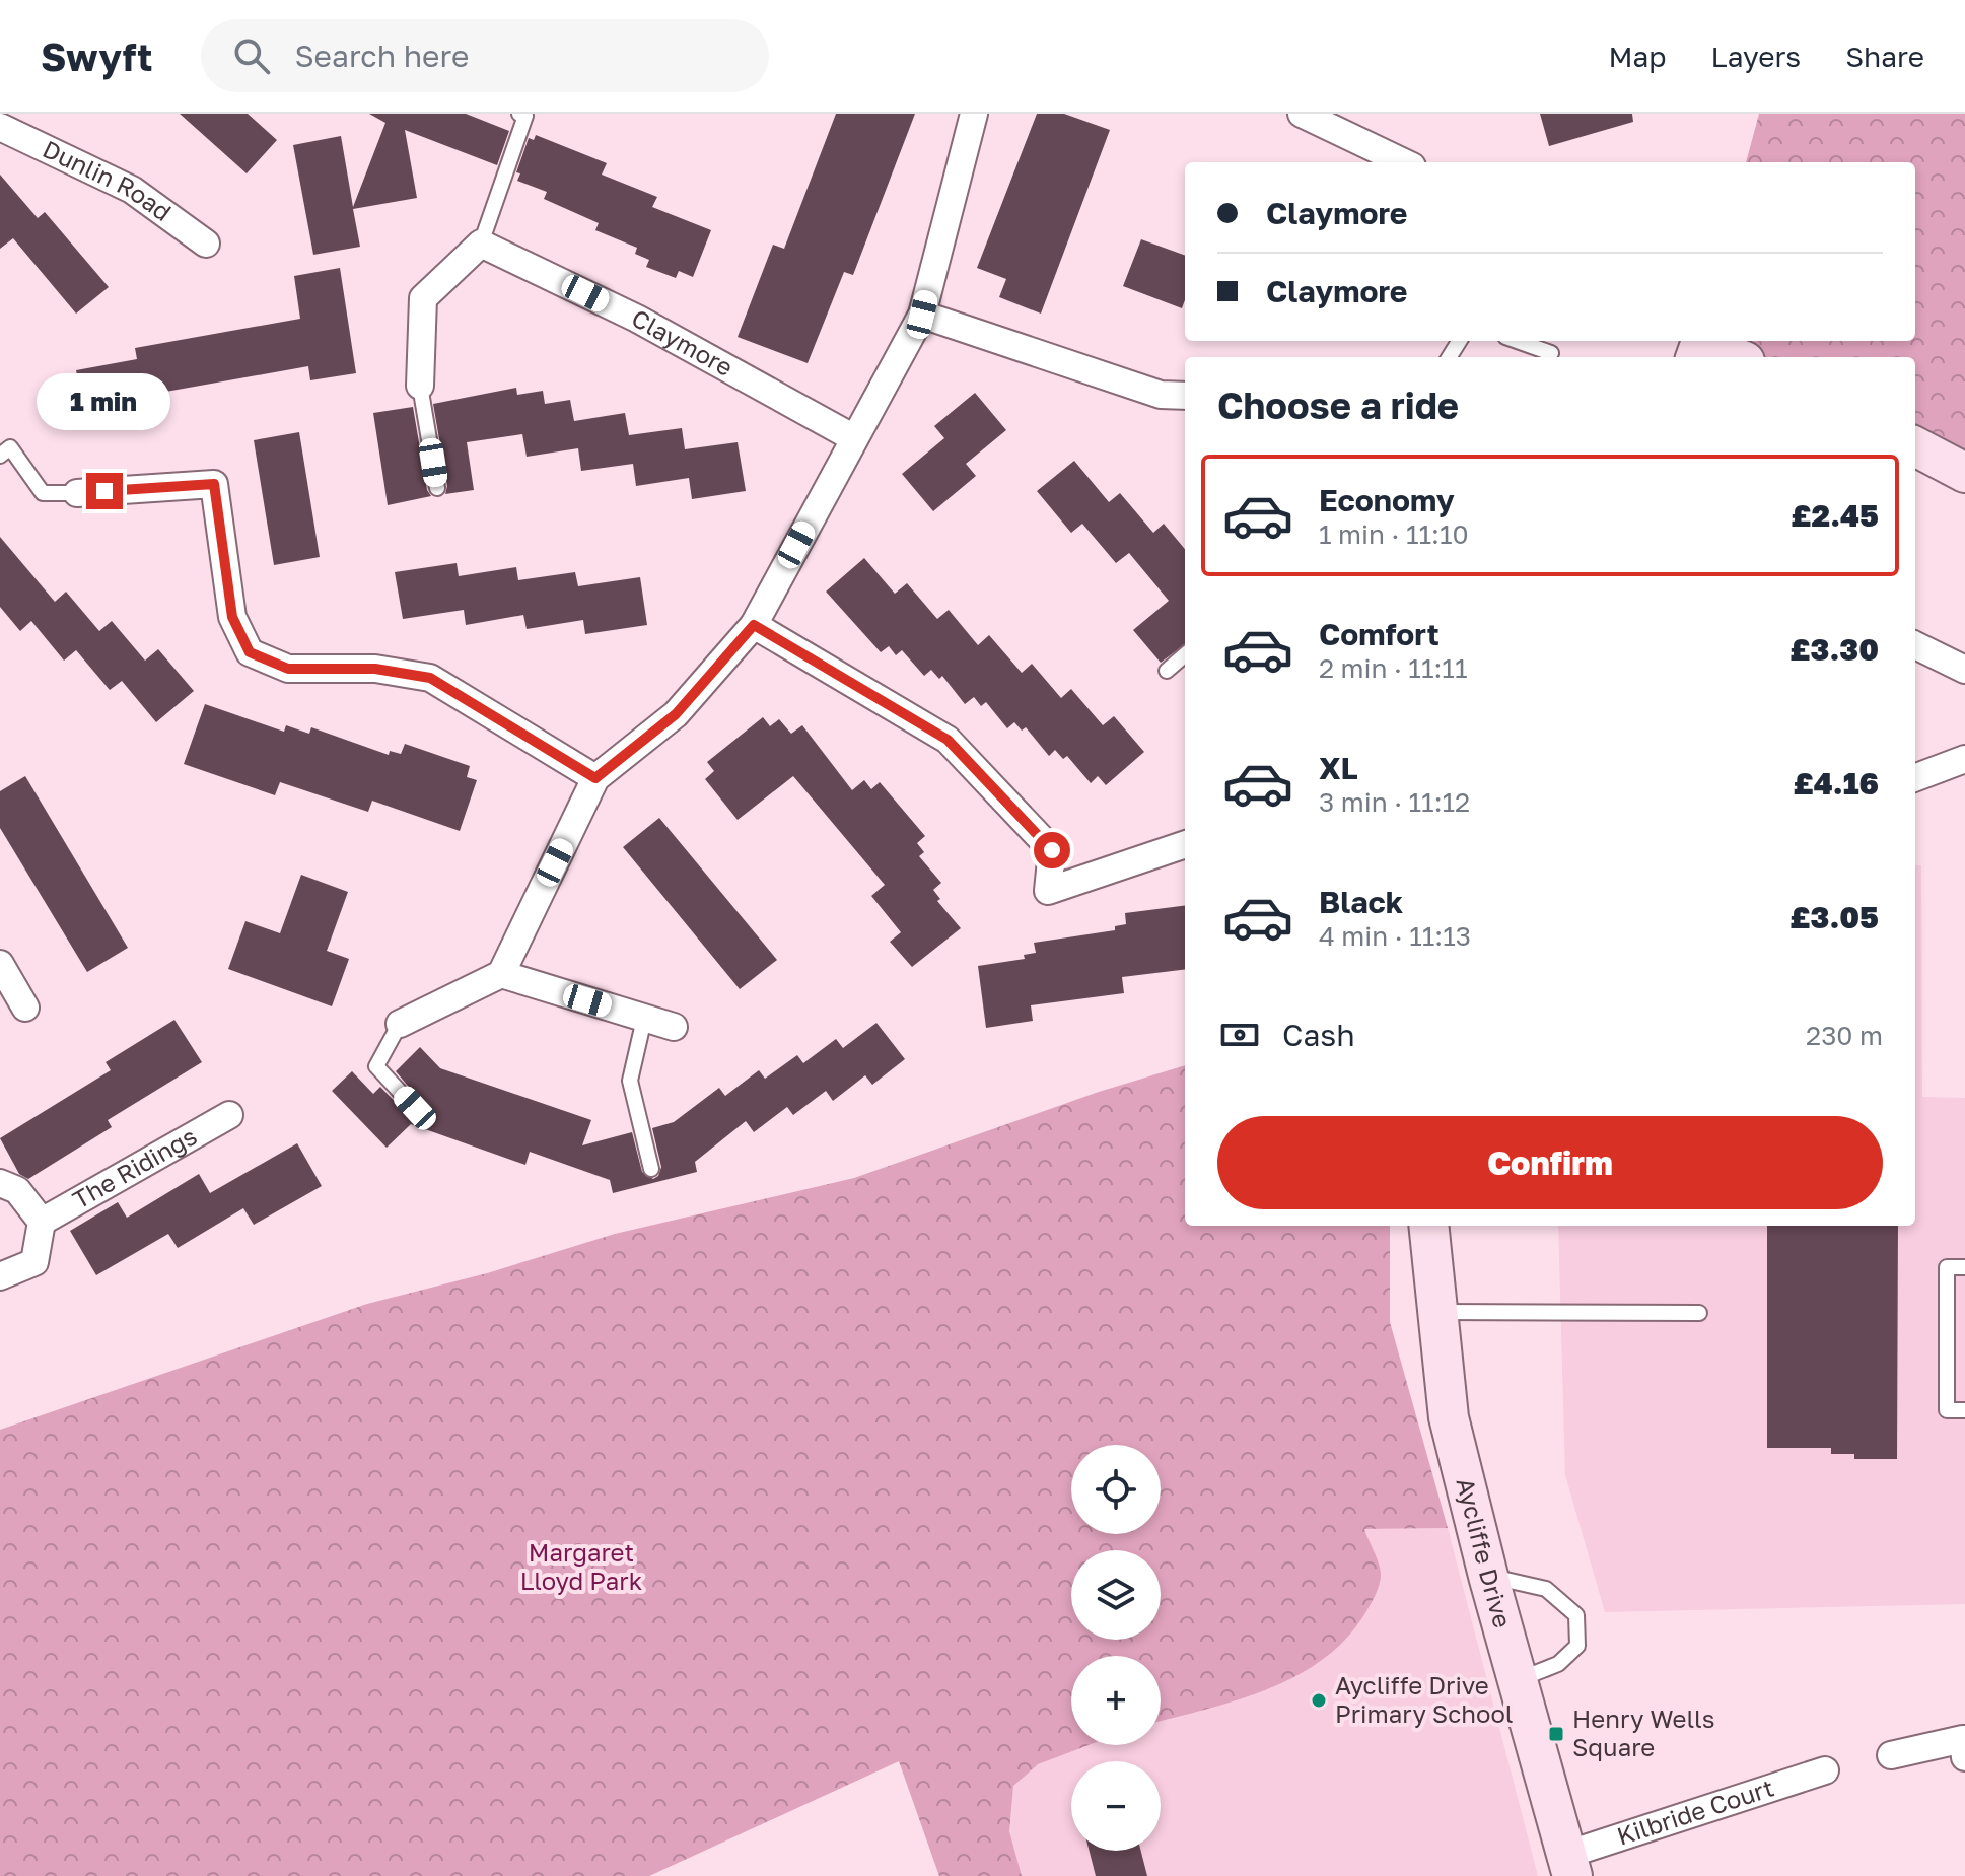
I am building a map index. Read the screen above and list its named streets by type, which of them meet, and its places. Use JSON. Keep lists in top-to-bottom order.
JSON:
{
  "streets": {
    "street": [
      "Dunlin Road",
      "Claymore",
      "The Ridings",
      "Aycliffe Drive",
      "Kilbride Court"
    ]
  },
  "crossings": [
    ["Aycliffe Drive", "Kilbride Court"]
  ],
  "parks": ["Margaret Lloyd Park"],
  "places": {
    "other": ["Aycliffe Drive Primary School"],
    "transit": ["Henry Wells Square"]
  },
  "page": {
    "header": "Swyft",
    "search": "Search here",
    "nav": ["Map", "Layers", "Share"],
    "banner": ["Claymore", "Claymore"],
    "heading": "Choose a ride",
    "bubble": "1 min",
    "list": [
      {
        "name": "Economy",
        "note": "1 min · 11:10",
        "value": "£2.45"
      },
      {
        "name": "Comfort",
        "note": "2 min · 11:11",
        "value": "£3.30"
      },
      {
        "name": "XL",
        "note": "3 min · 11:12",
        "value": "£4.16"
      },
      {
        "name": "Black",
        "note": "4 min · 11:13",
        "value": "£3.05"
      }
    ],
    "pay": ["Cash", "230 m"],
    "buttons": "Confirm",
    "map_buttons": ["+", "−"]
  }
}
